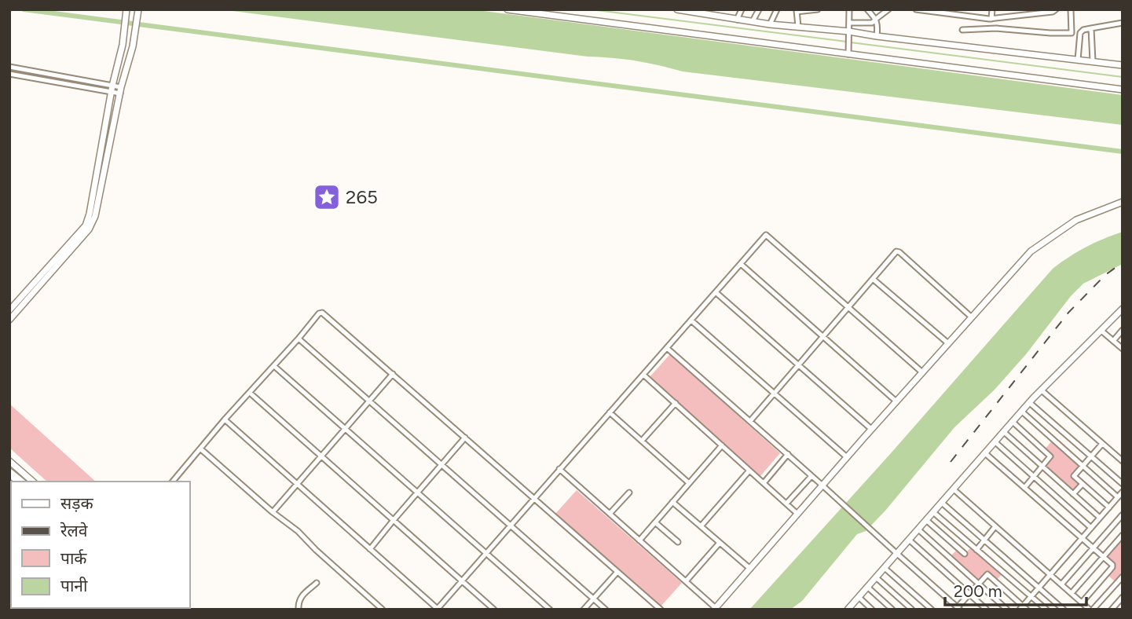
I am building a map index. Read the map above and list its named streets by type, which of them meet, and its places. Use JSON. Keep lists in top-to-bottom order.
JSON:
{
  "places": {
    "place": ["265"]
  },
  "legend": [
    "सड़क",
    "रेलवे",
    "पार्क",
    "पानी"
  ],
  "scale_bar": "200 m"
}
